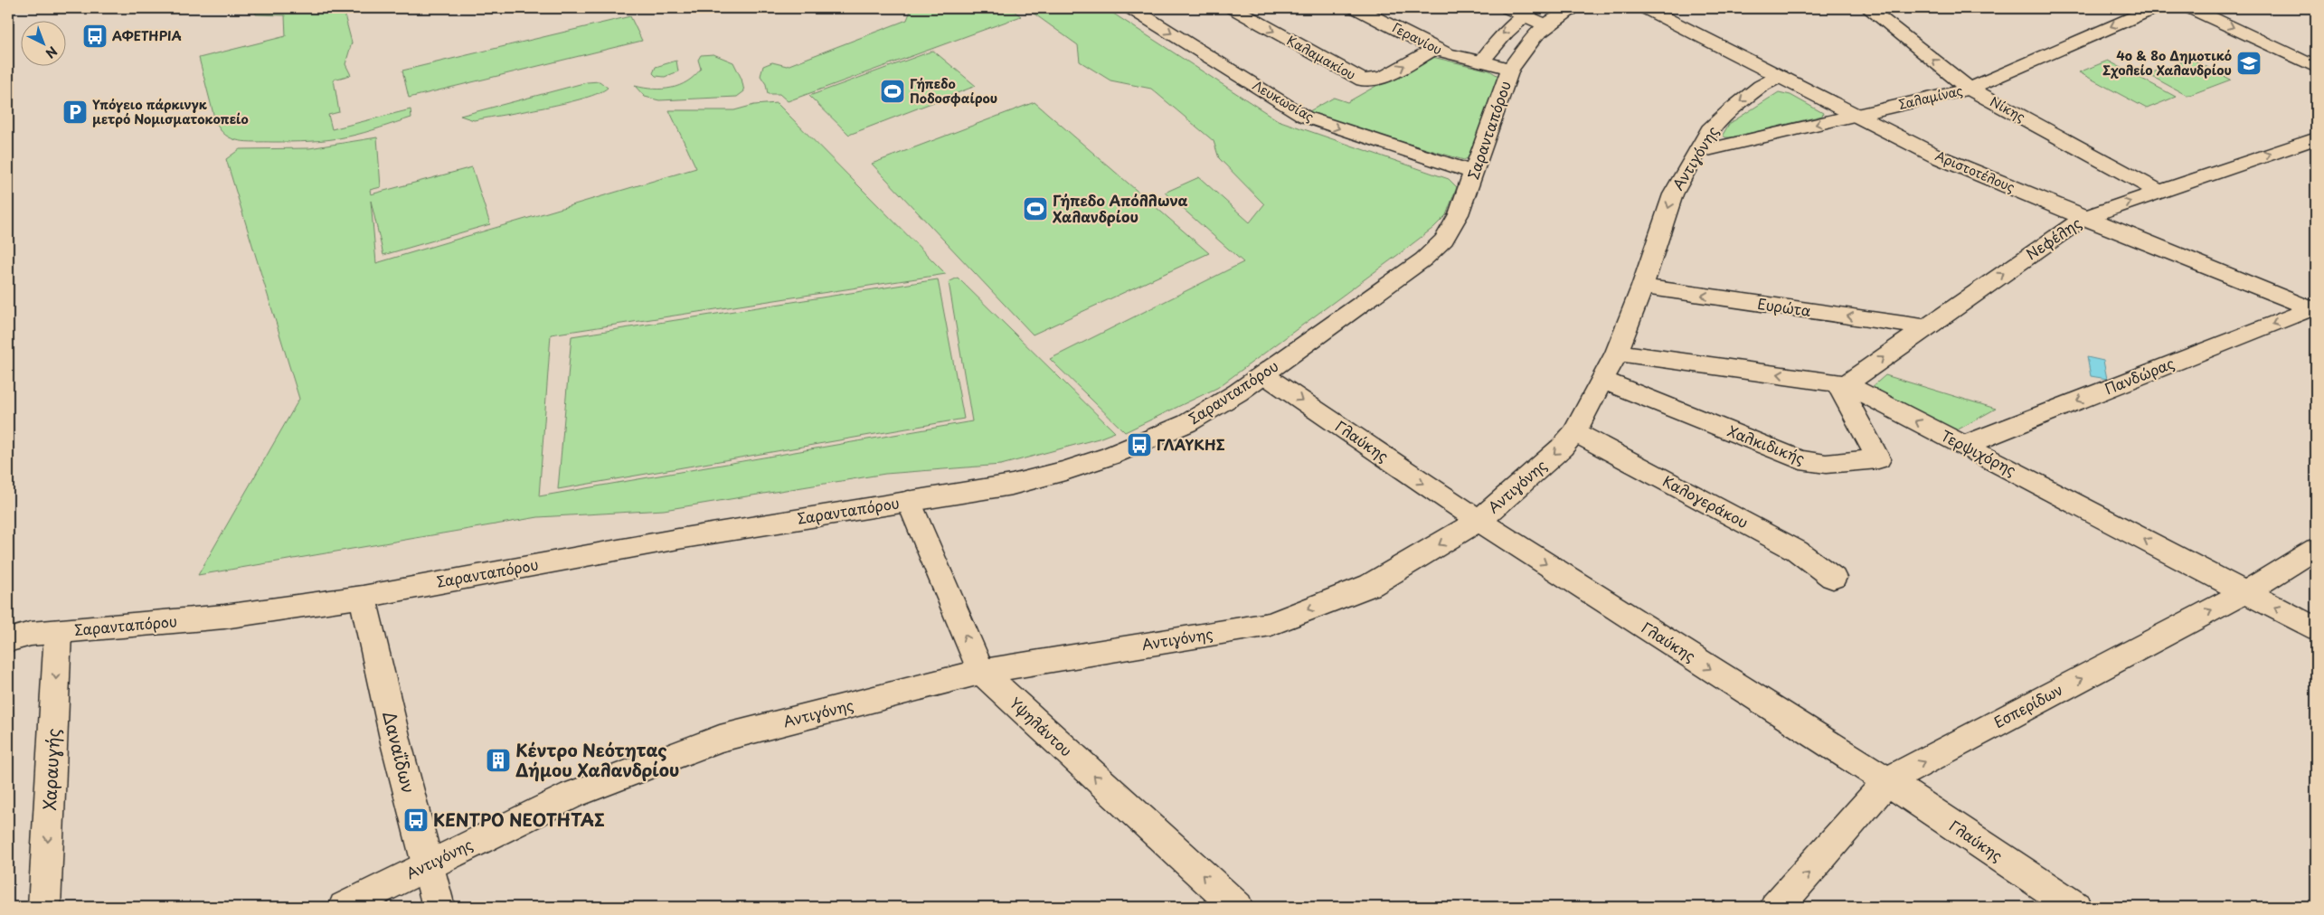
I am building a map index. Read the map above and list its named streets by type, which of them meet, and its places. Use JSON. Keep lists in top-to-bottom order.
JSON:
{
  "streets": {
    "street": [
      "Γερανίου",
      "Καλαμακίου",
      "Σαλαμίνας",
      "Λευκωσίας",
      "Νίκης",
      "Σαρανταπόρου",
      "Αντιγόνης",
      "Αριστοτέλους",
      "Νεφέλης",
      "Ευρώτα",
      "Πανδώρας",
      "Γλαύκης",
      "Χαλκιδικής",
      "Τερψιχόρης",
      "Καλογεράκου",
      "Εσπερίδων",
      "Υψηλάντου",
      "Δαναΐδων",
      "Χαραυγής"
    ]
  },
  "crossings": [
    ["Γερανίου", "Καλαμακίου"],
    ["Γερανίου", "Σαρανταπόρου"],
    ["Σαλαμίνας", "Νίκης"],
    ["Σαλαμίνας", "Αντιγόνης"],
    ["Σαλαμίνας", "Αριστοτέλους"],
    ["Λευκωσίας", "Σαρανταπόρου"],
    ["Νίκης", "Νεφέλης"],
    ["Σαρανταπόρου", "Γλαύκης"],
    ["Σαρανταπόρου", "Υψηλάντου"],
    ["Σαρανταπόρου", "Δαναΐδων"],
    ["Σαρανταπόρου", "Χαραυγής"],
    ["Αντιγόνης", "Αριστοτέλους"],
    ["Αντιγόνης", "Ευρώτα"],
    ["Αντιγόνης", "Γλαύκης"],
    ["Αντιγόνης", "Χαλκιδικής"],
    ["Αντιγόνης", "Τερψιχόρης"],
    ["Αντιγόνης", "Καλογεράκου"],
    ["Αντιγόνης", "Υψηλάντου"],
    ["Αντιγόνης", "Δαναΐδων"],
    ["Αριστοτέλους", "Νεφέλης"],
    ["Αριστοτέλους", "Πανδώρας"],
    ["Νεφέλης", "Ευρώτα"],
    ["Νεφέλης", "Χαλκιδικής"],
    ["Νεφέλης", "Τερψιχόρης"],
    ["Πανδώρας", "Τερψιχόρης"],
    ["Γλαύκης", "Εσπερίδων"],
    ["Χαλκιδικής", "Τερψιχόρης"],
    ["Τερψιχόρης", "Εσπερίδων"]
  ],
  "one_way": [
    "Καλαμακίου",
    "Σαλαμίνας",
    "Λευκωσίας",
    "Νίκης",
    "Αντιγόνης",
    "Νεφέλης",
    "Ευρώτα",
    "Πανδώρας",
    "Γλαύκης",
    "Τερψιχόρης",
    "Εσπερίδων",
    "Υψηλάντου",
    "Χαραυγής"
  ],
  "places": {
    "bus stop": ["ΑΦΕΤΗΡΙΑ", "ΓΛΑΥΚΗΣ", "ΚΕΝΤΡΟ ΝΕΟΤΗΤΑΣ"],
    "school or university": ["4ο & 8ο Δημοτικό Σχολείο Χαλανδρίου"],
    "sports": ["Γήπεδο Ποδοσφαίρου", "Γήπεδο Απόλλωνα Χαλανδρίου"],
    "parking": ["Υπόγειο πάρκινγκ μετρό Νομισματοκοπείο"],
    "building": ["Κέντρο Νεότητας Δήμου Χαλανδρίου"]
  },
  "north": "bottom right"
}
